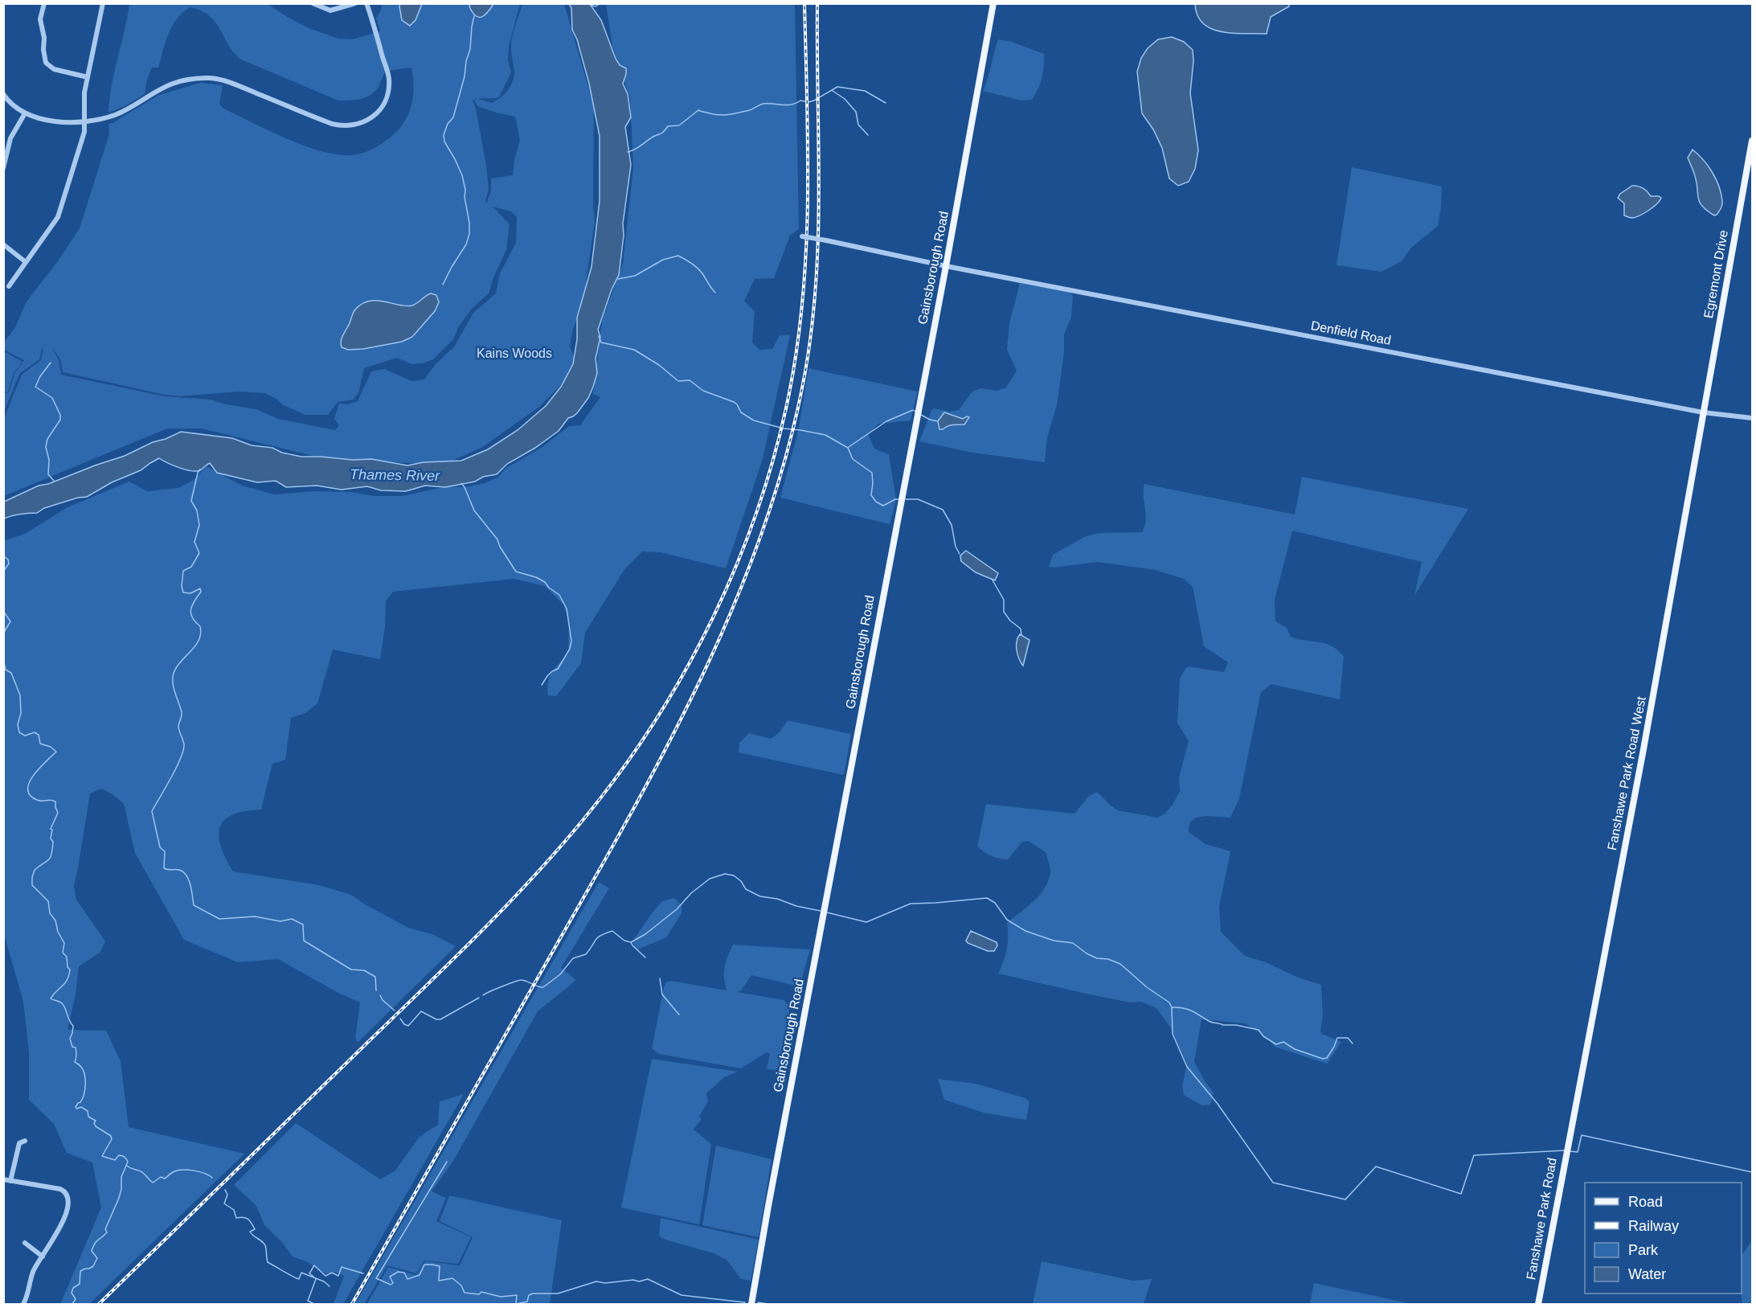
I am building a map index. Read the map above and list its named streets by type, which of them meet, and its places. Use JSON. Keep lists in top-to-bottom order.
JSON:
{
  "streets": {
    "main road": [
      "Gainsborough Road",
      "Egremont Drive",
      "Fanshawe Park Road West",
      "Fanshawe Park Road"
    ],
    "street": ["Denfield Road"]
  },
  "crossings": [
    ["Gainsborough Road", "Denfield Road"],
    ["Egremont Drive", "Denfield Road"],
    ["Egremont Drive", "Fanshawe Park Road West"],
    ["Denfield Road", "Fanshawe Park Road West"],
    ["Fanshawe Park Road West", "Fanshawe Park Road"]
  ],
  "water": ["Thames River"],
  "parks": ["Kains Woods"],
  "legend": [
    "Road",
    "Railway",
    "Park",
    "Water"
  ]
}
